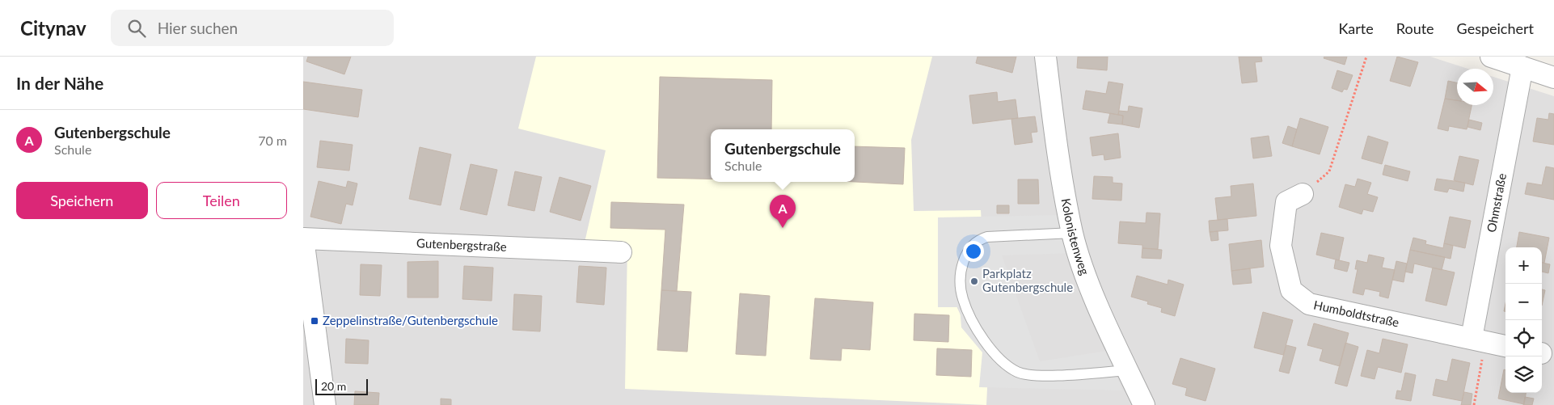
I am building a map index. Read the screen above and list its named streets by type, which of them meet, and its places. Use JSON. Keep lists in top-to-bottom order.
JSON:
{
  "streets": {
    "street": [
      "Ohmstraße",
      "Kolonistenweg",
      "Gutenbergstraße",
      "Humboldtstraße"
    ]
  },
  "crossings": [
    ["Ohmstraße", "Humboldtstraße"]
  ],
  "places": {
    "other": ["Parkplatz Gutenbergschule"],
    "transit": ["Zeppelinstraße/Gutenbergschule"]
  },
  "scale_bar": "20 m",
  "north": "right",
  "page": {
    "header": "Citynav",
    "search": "Hier suchen",
    "nav": ["Karte", "Route", "Gespeichert"],
    "heading": "In der Nähe",
    "list": [
      {
        "mark": "A",
        "name": "Gutenbergschule",
        "note": "Schule",
        "value": "70 m"
      }
    ],
    "popup": ["Gutenbergschule", "Schule"],
    "buttons": ["Speichern", "Teilen"],
    "pins": "A",
    "map_buttons": ["+", "−"],
    "scale": "20 m"
  }
}
